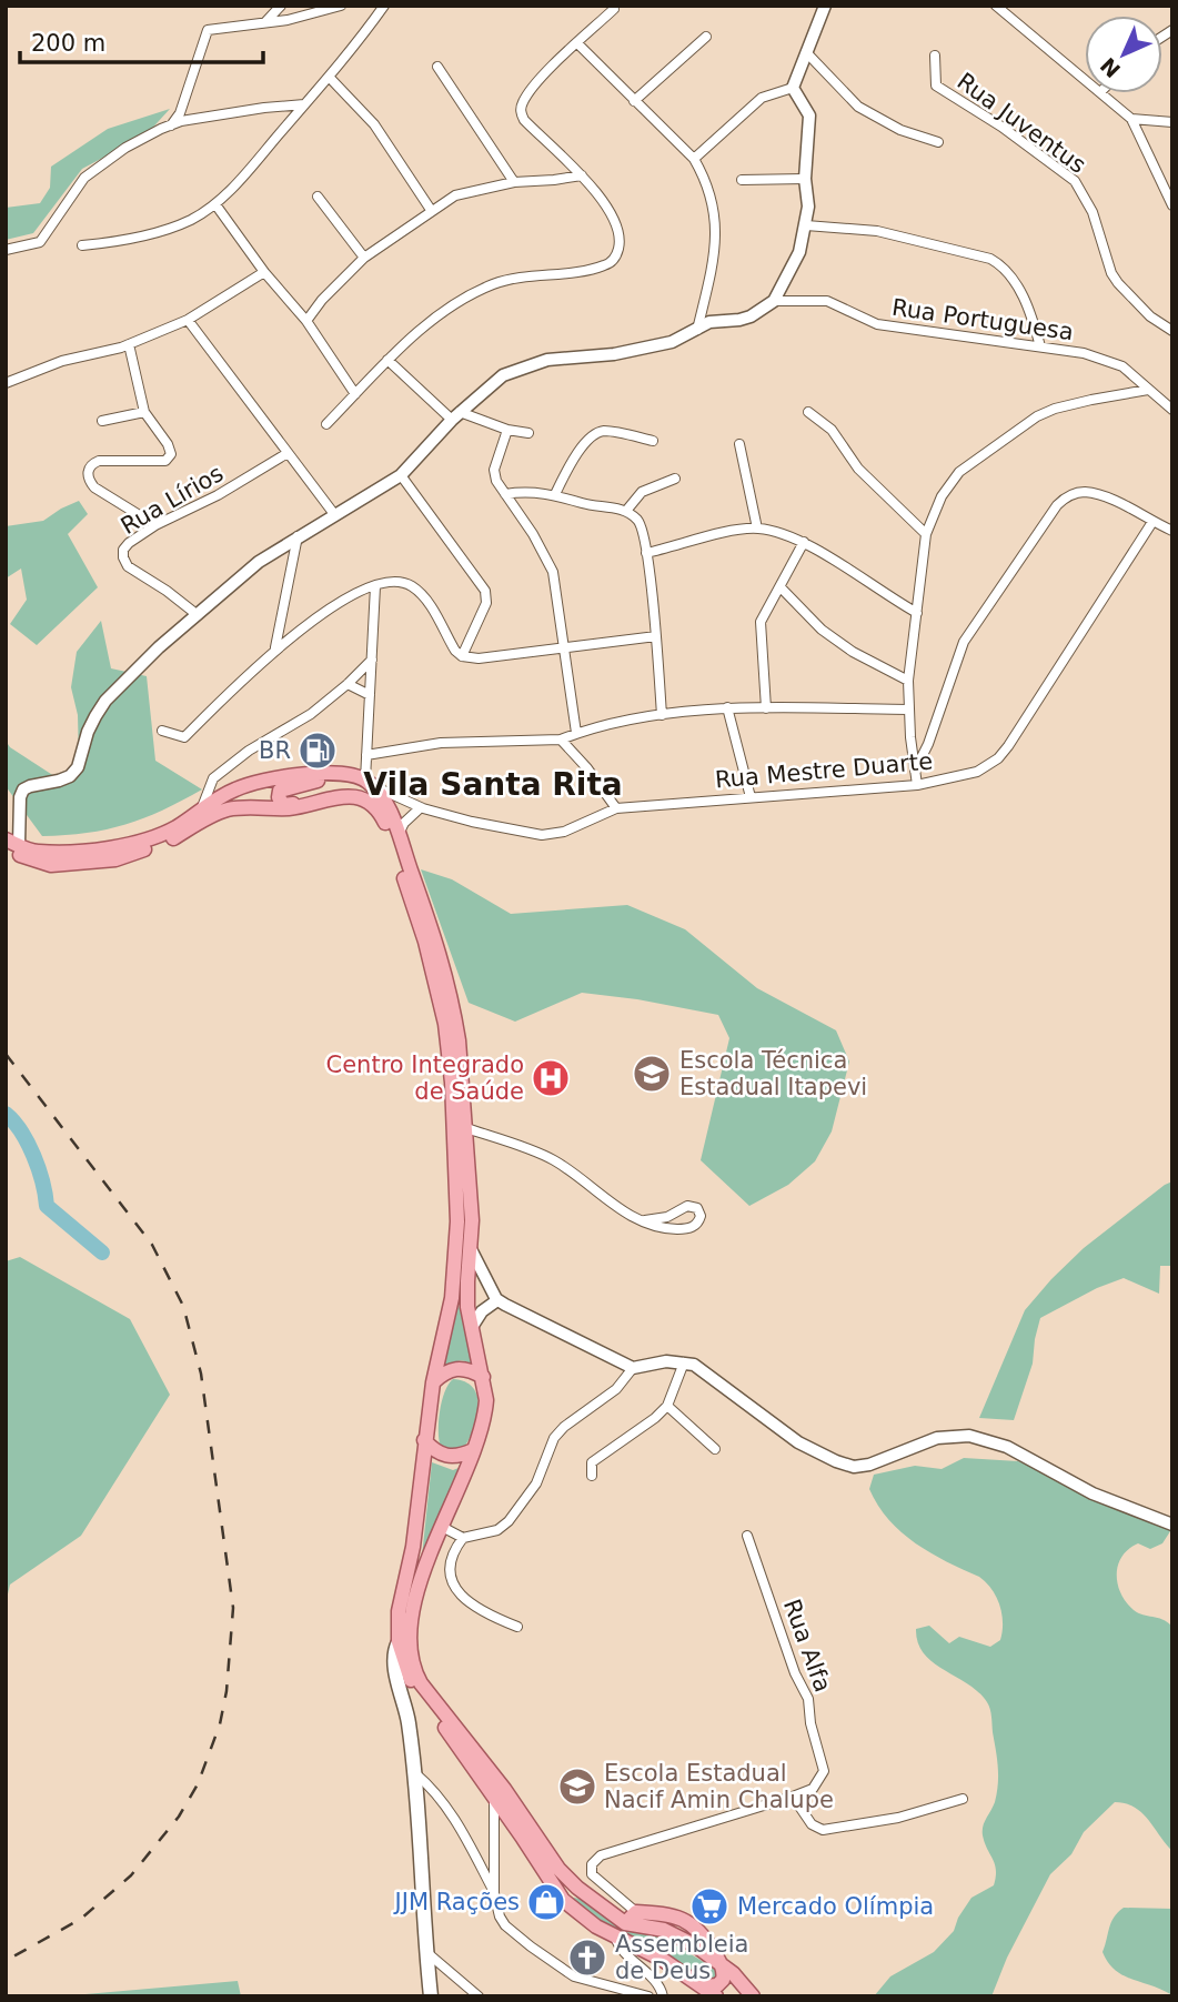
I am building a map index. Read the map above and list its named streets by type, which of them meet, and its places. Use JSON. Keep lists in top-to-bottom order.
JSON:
{
  "streets": {
    "street": [
      "Rua Juventus",
      "Rua Portuguesa",
      "Rua Lírios",
      "Rua Mestre Duarte",
      "Rua Alfa"
    ]
  },
  "districts": ["Vila Santa Rita"],
  "places": {
    "fuel station": ["BR"],
    "school or university": ["Escola Técnica Estadual Itapevi", "Escola Estadual Nacif Amin Chalupe"],
    "hospital": ["Centro Integrado de Saúde"],
    "shop": ["JJM Rações"],
    "supermarket": ["Mercado Olímpia"],
    "church": ["Assembleia de Deus"]
  },
  "scale_bar": "200 m",
  "north": "bottom left"
}
